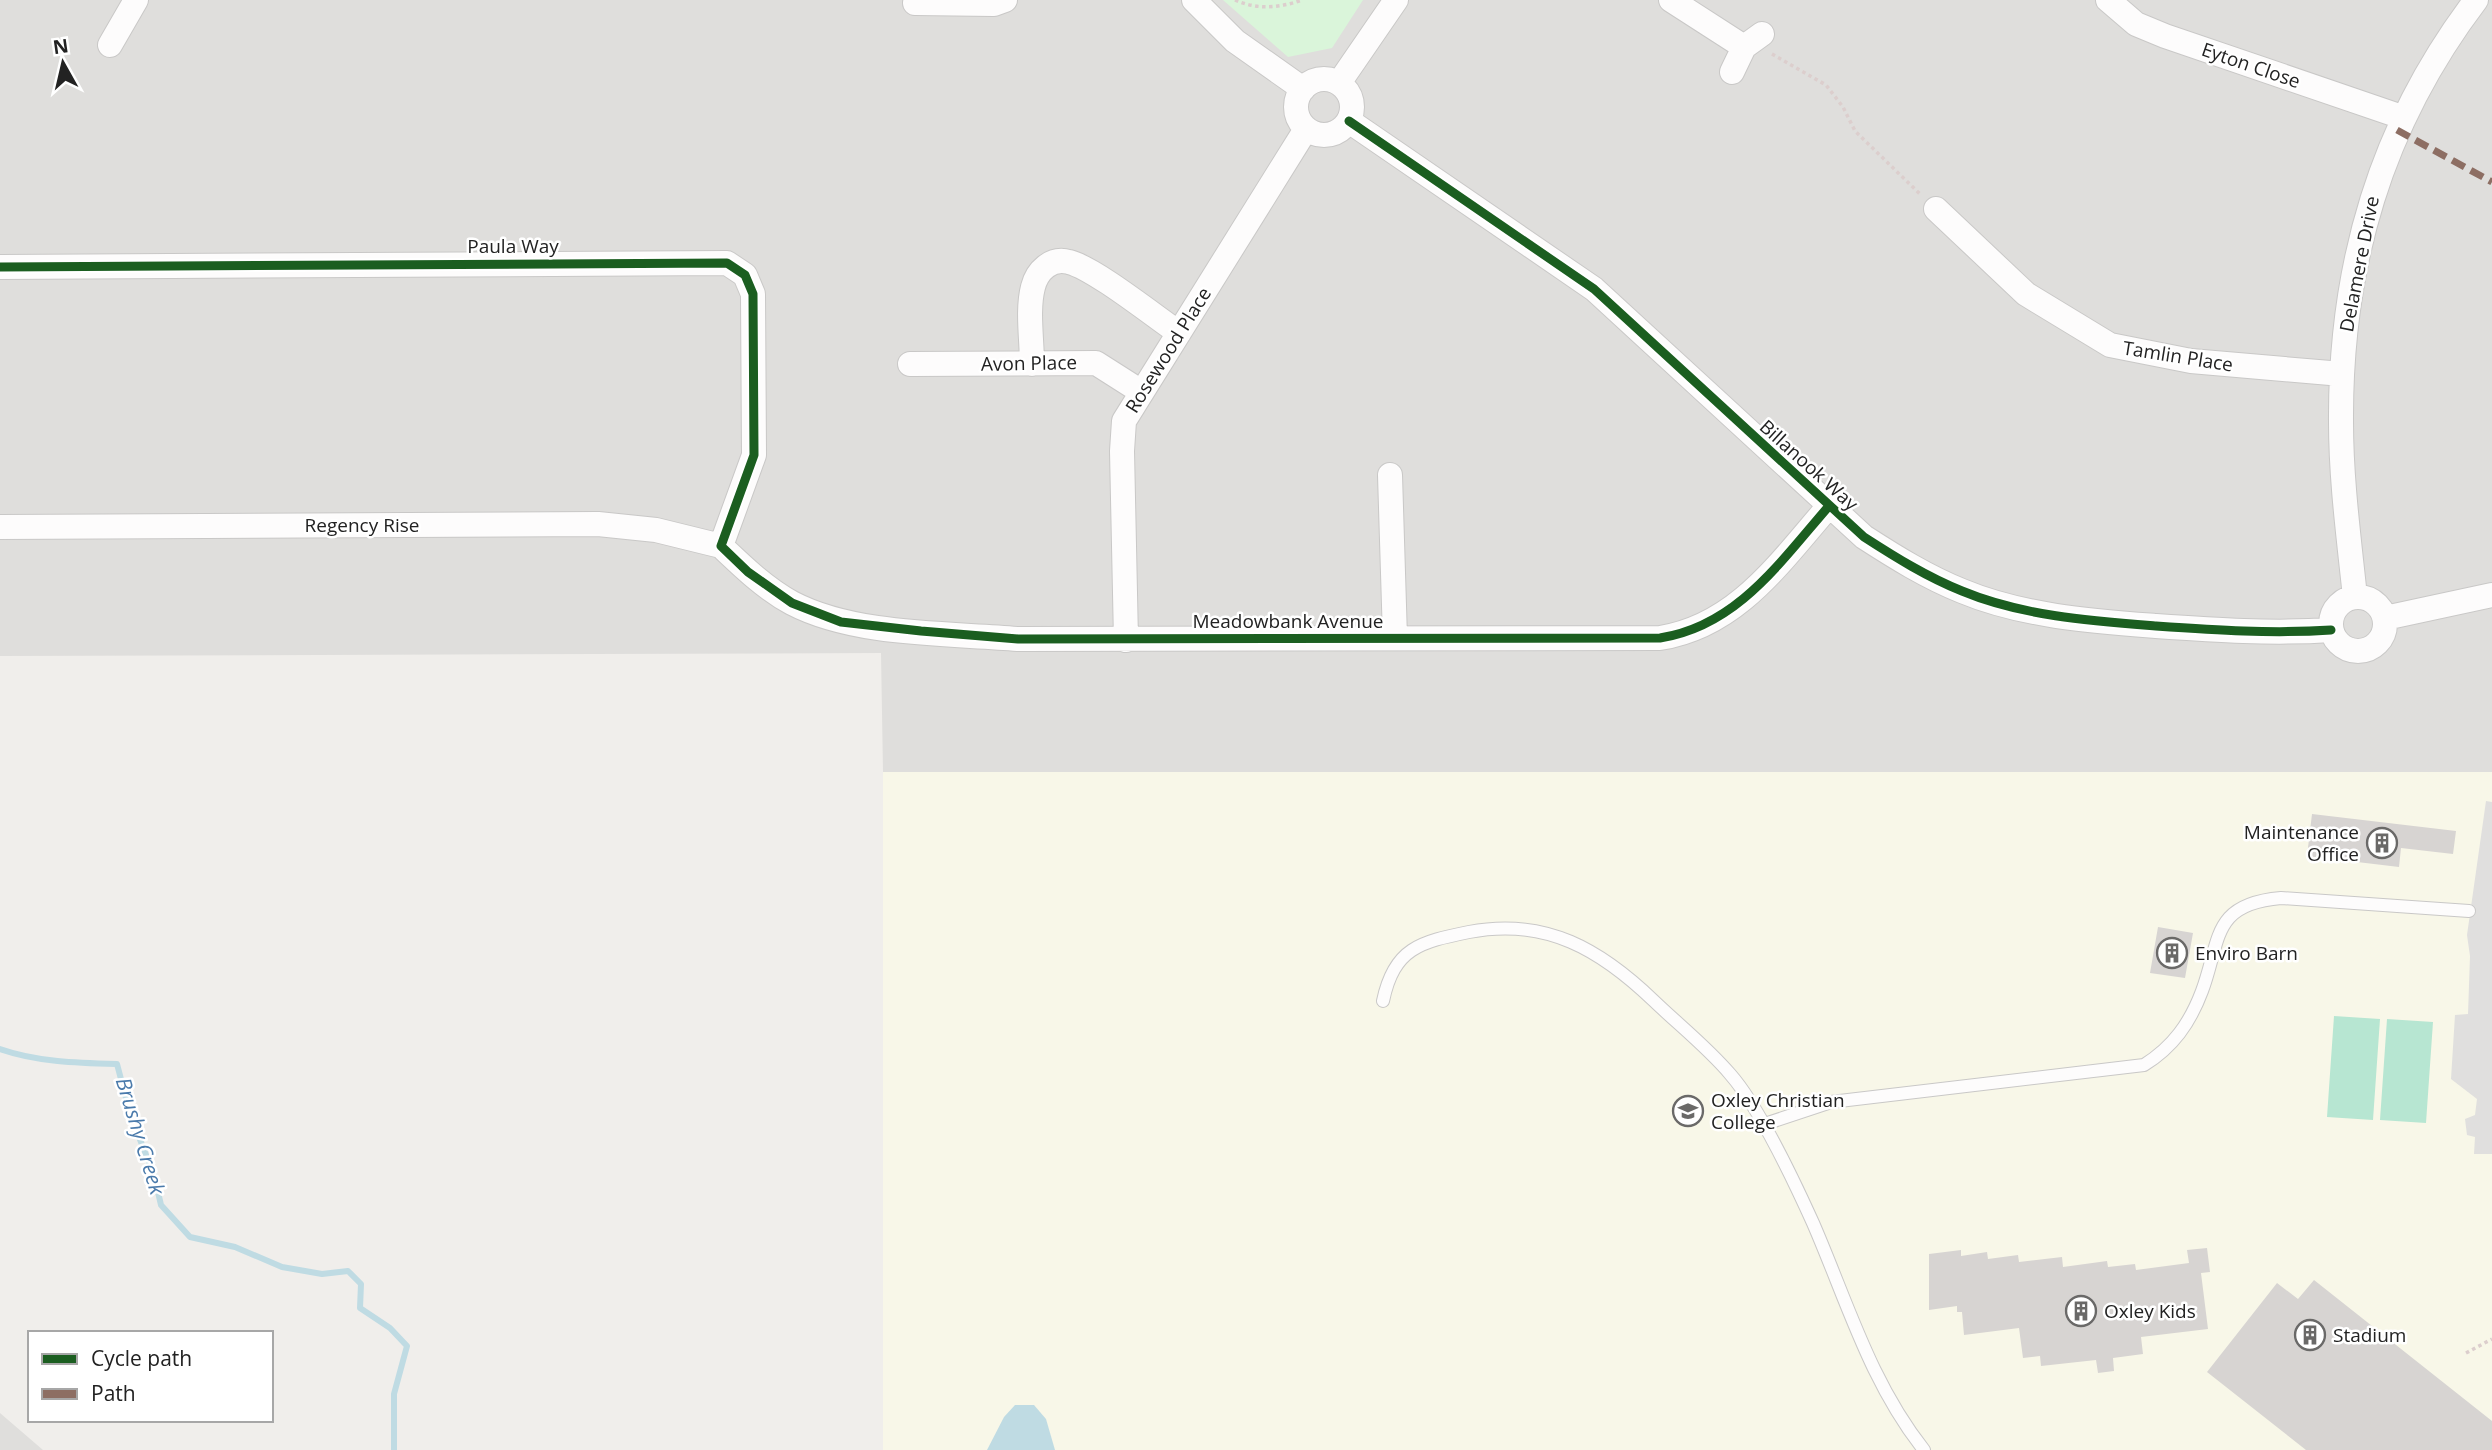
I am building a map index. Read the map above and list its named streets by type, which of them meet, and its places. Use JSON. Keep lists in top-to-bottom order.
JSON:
{
  "streets": {
    "street": [
      "Eyton Close",
      "Paula Way",
      "Delamere Drive",
      "Rosewood Place",
      "Tamlin Place",
      "Avon Place",
      "Billanook Way",
      "Regency Rise",
      "Meadowbank Avenue"
    ]
  },
  "crossings": [
    ["Eyton Close", "Delamere Drive"],
    ["Paula Way", "Regency Rise"],
    ["Paula Way", "Meadowbank Avenue"],
    ["Delamere Drive", "Tamlin Place"],
    ["Delamere Drive", "Billanook Way"],
    ["Rosewood Place", "Avon Place"],
    ["Rosewood Place", "Billanook Way"],
    ["Rosewood Place", "Meadowbank Avenue"],
    ["Billanook Way", "Meadowbank Avenue"],
    ["Regency Rise", "Meadowbank Avenue"]
  ],
  "water": ["Brushy Creek"],
  "places": {
    "building": [
      "Maintenance Office",
      "Enviro Barn",
      "Oxley Kids",
      "Stadium"
    ],
    "school or university": ["Oxley Christian College"]
  },
  "legend": ["Cycle path", "Path"],
  "north": "top"
}
